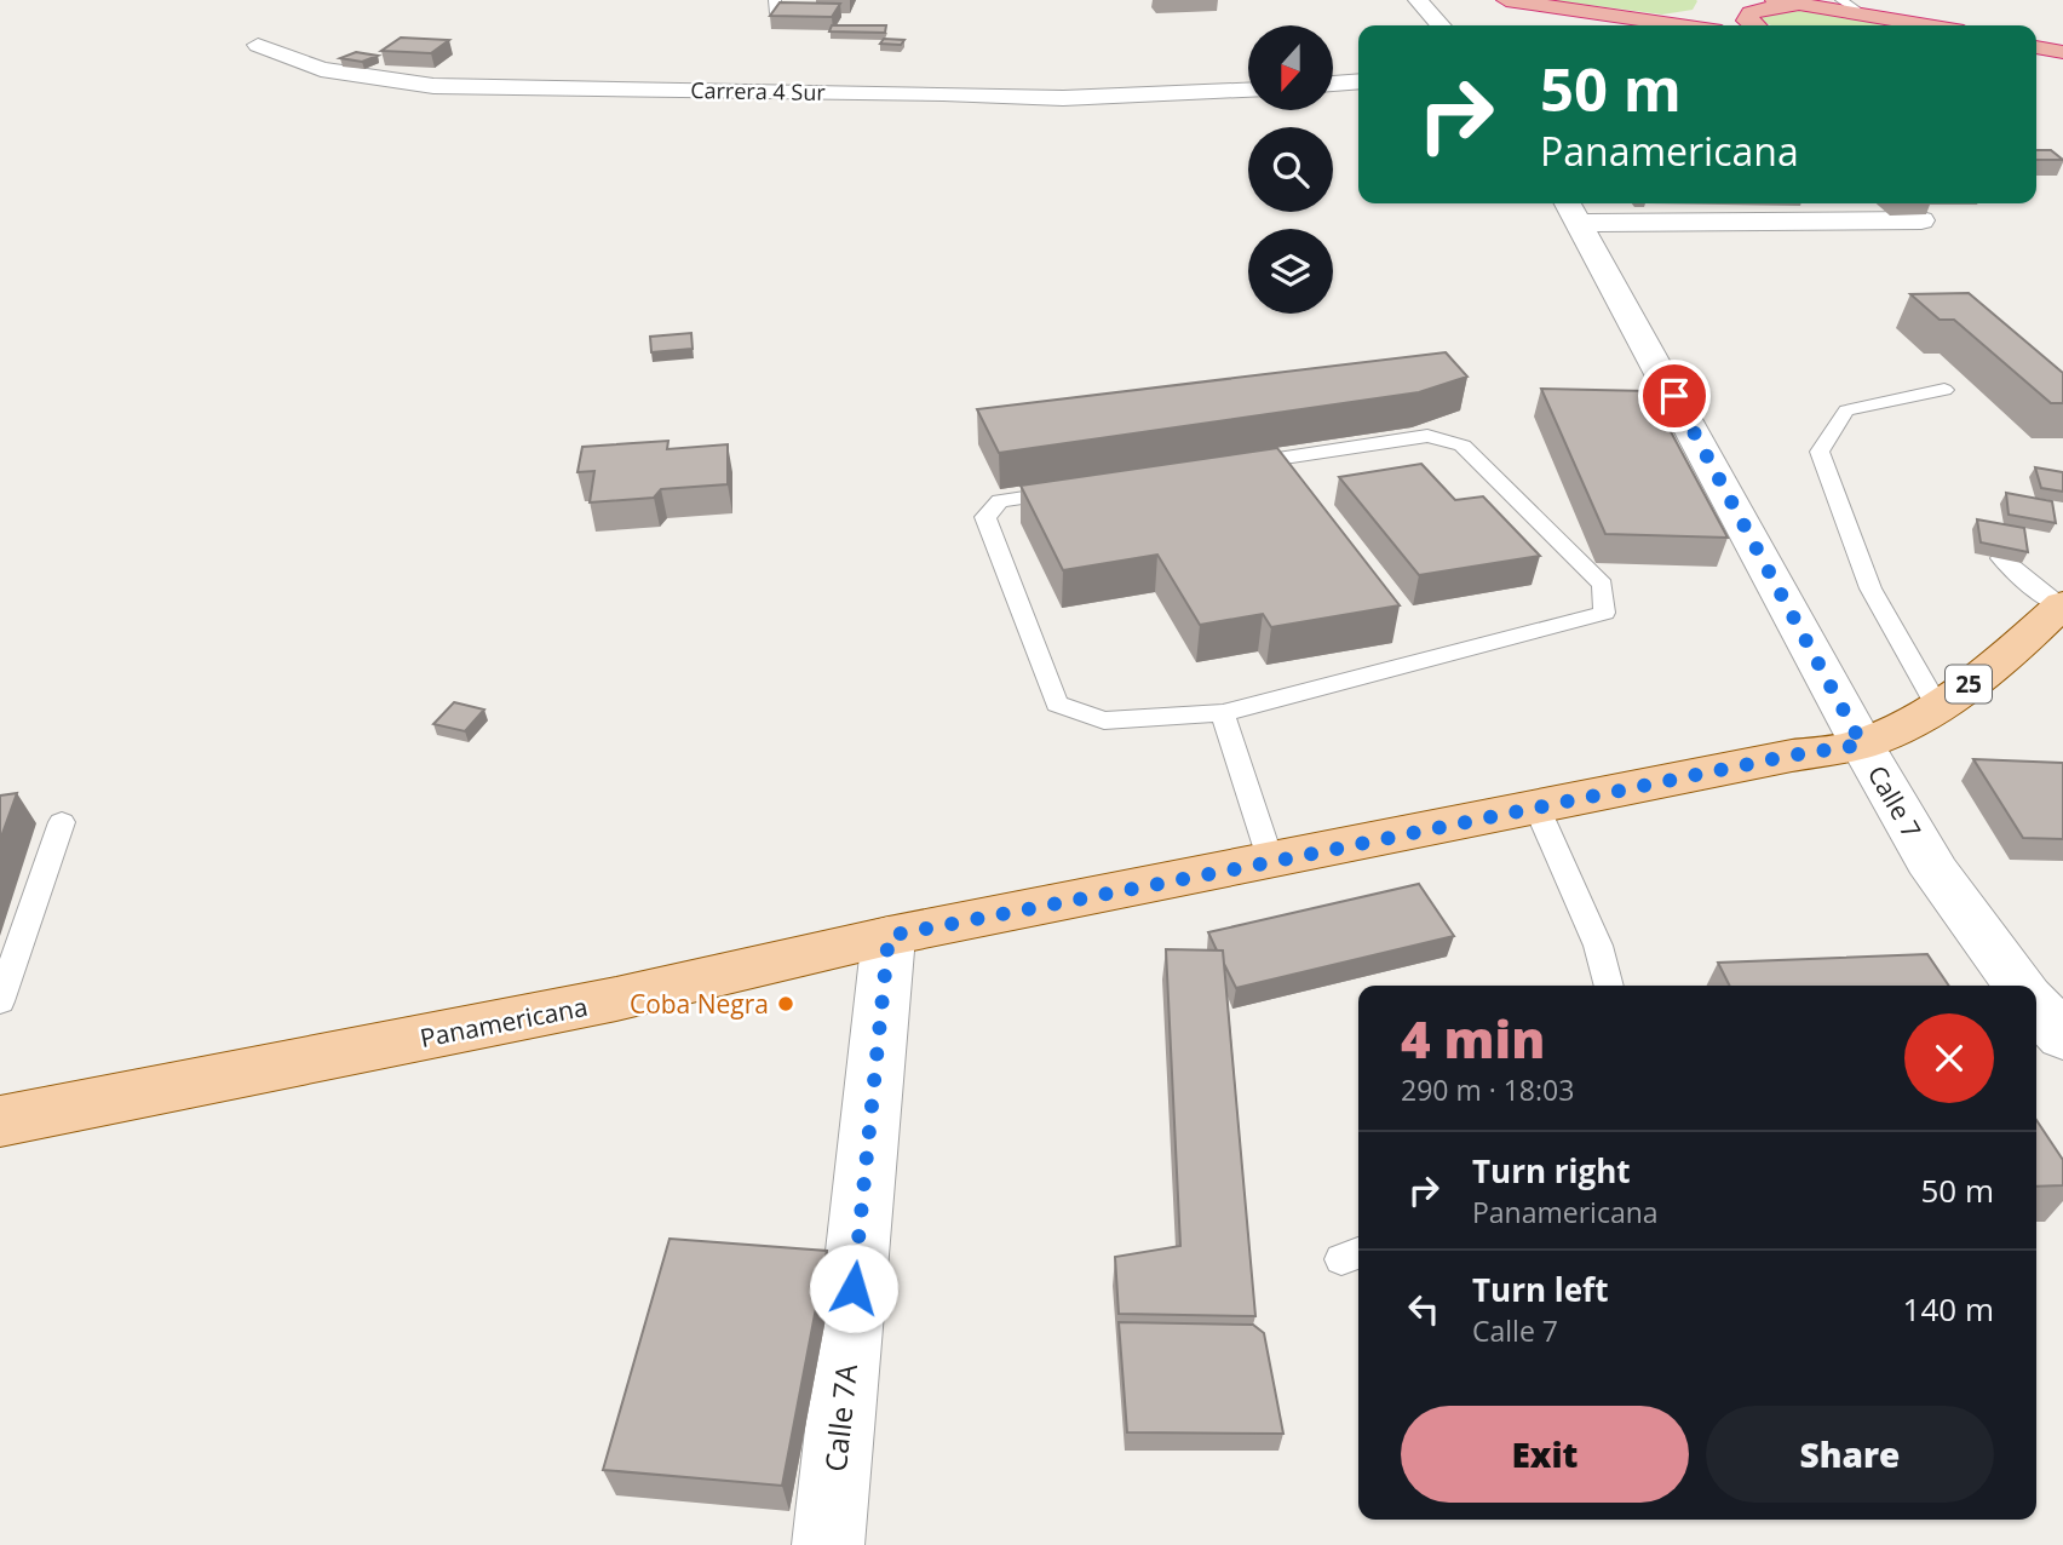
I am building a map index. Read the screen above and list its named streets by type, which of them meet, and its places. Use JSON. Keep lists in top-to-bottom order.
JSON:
{
  "streets": {
    "main road": ["25", "Panamericana"],
    "street": ["Carrera 4 Sur", "Calle 7", "Calle 7A"]
  },
  "crossings": [
    ["Calle 7", "Panamericana"],
    ["Panamericana", "Calle 7A"]
  ],
  "places": ["Coba Negra"],
  "north": "bottom",
  "page": {
    "turn": ["50 m", "Panamericana"],
    "heading": ["4 min", "290 m · 18:03"],
    "list": [
      {
        "name": "Turn right",
        "note": "Panamericana",
        "value": "50 m"
      },
      {
        "name": "Turn left",
        "note": "Calle 7",
        "value": "140 m"
      }
    ],
    "buttons": ["Exit", "Share"]
  }
}
